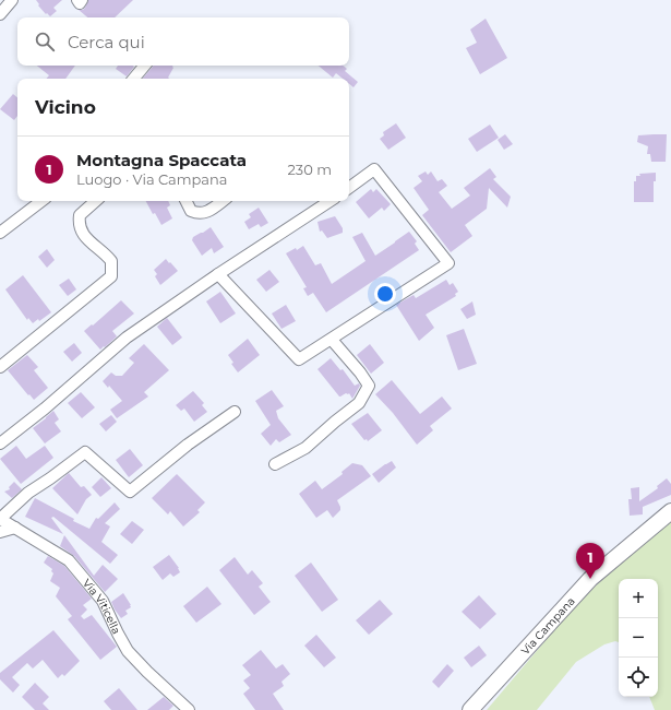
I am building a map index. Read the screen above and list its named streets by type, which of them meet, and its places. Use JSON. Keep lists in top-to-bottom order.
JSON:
{
  "streets": {
    "main road": ["Via Campana"],
    "street": ["Via Viticella"]
  },
  "page": {
    "search": "Cerca qui",
    "heading": "Vicino",
    "list": [
      {
        "mark": "1",
        "name": "Montagna Spaccata",
        "note": "Luogo · Via Campana",
        "value": "230 m"
      }
    ],
    "pins": "1",
    "map_buttons": ["+", "−"]
  }
}
